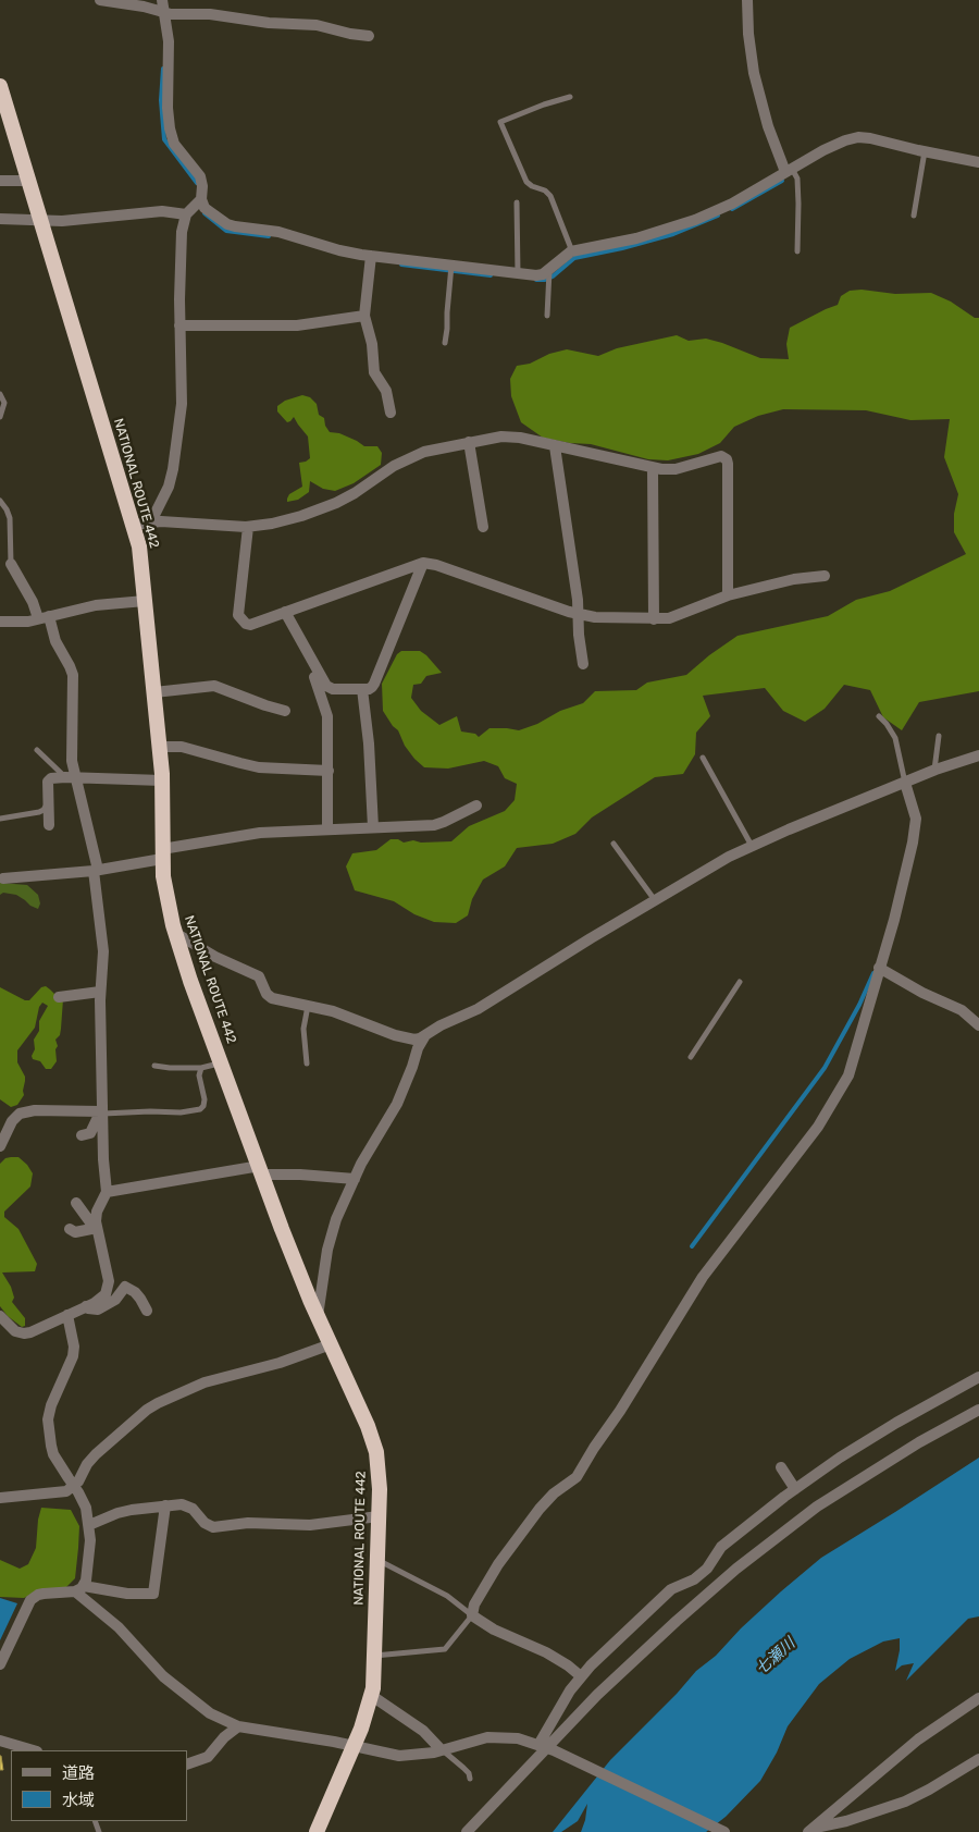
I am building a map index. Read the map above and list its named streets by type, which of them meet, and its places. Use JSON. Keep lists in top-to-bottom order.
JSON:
{
  "streets": {
    "highway": ["NATIONAL ROUTE 442"]
  },
  "water": ["七瀬川"],
  "legend": ["道路", "水域"]
}
